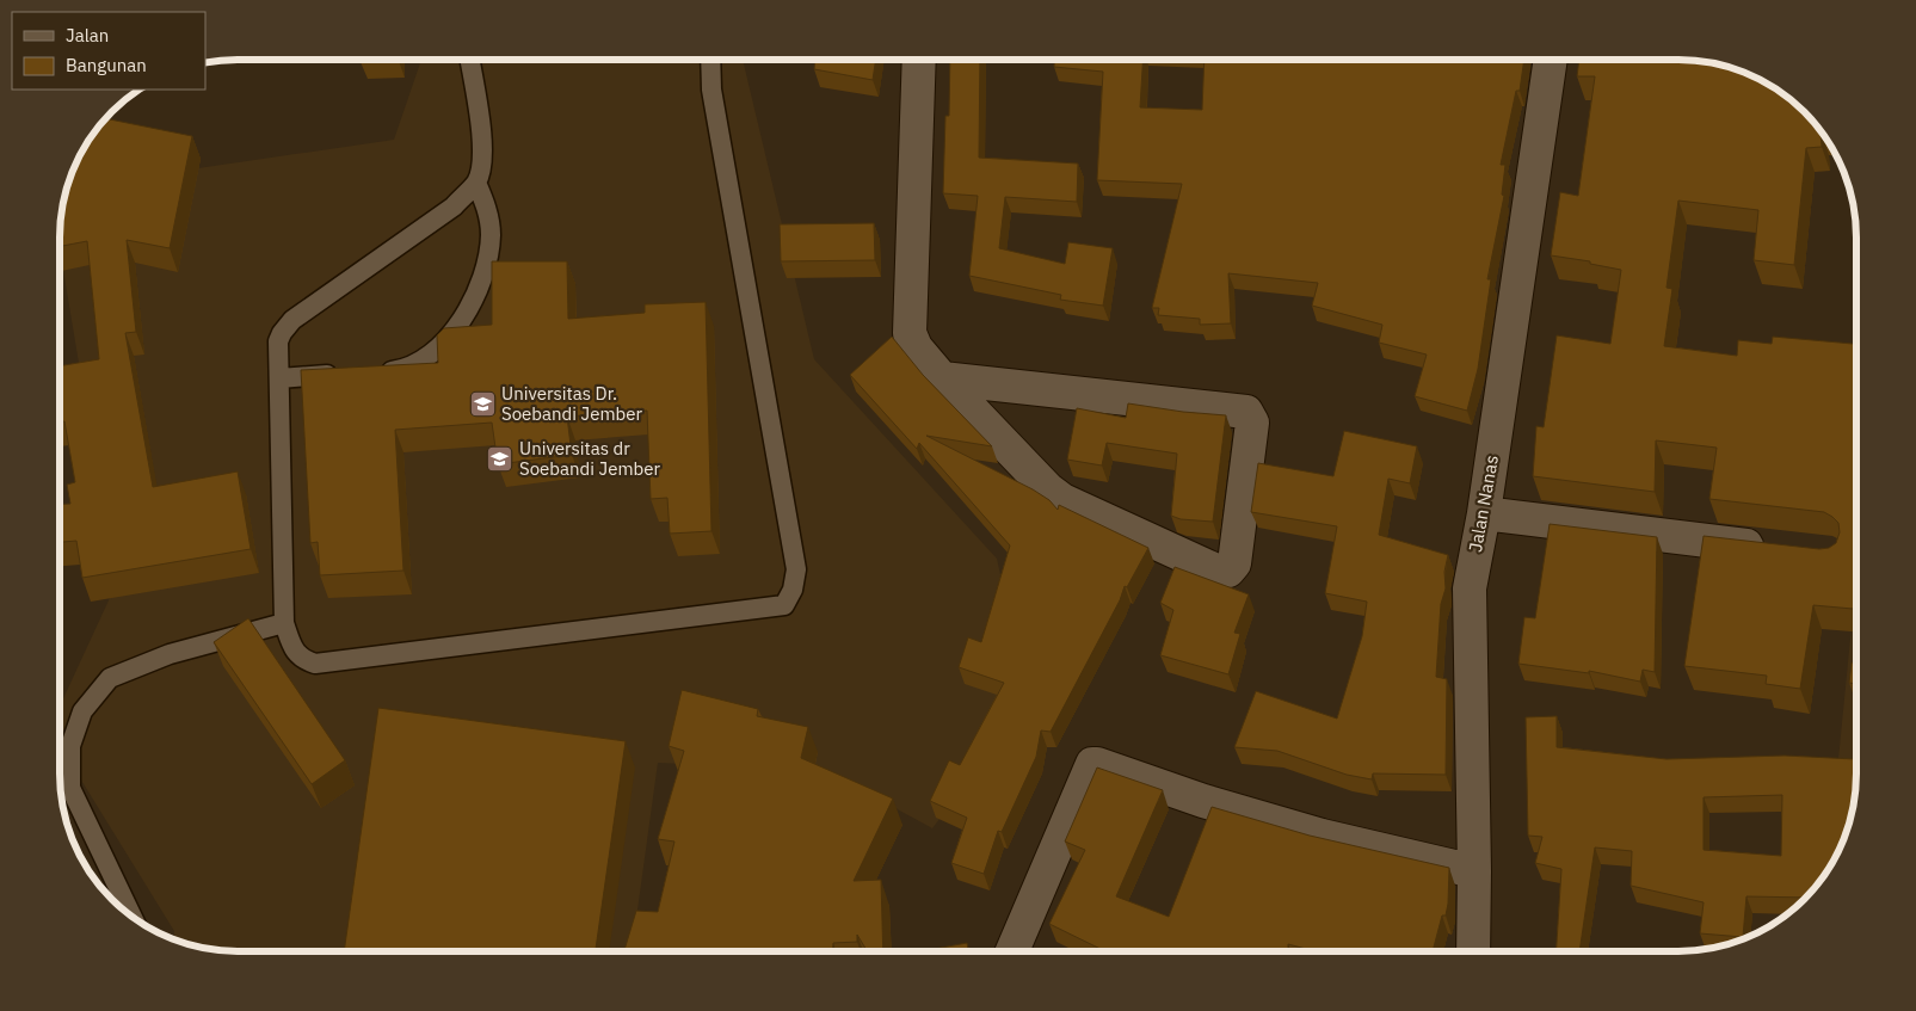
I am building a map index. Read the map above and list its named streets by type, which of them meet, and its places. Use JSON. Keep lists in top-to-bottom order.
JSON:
{
  "streets": {
    "street": ["Jalan Nanas"]
  },
  "places": {
    "school or university": ["Universitas Dr. Soebandi Jember", "Universitas dr Soebandi Jember"]
  },
  "legend": ["Jalan", "Bangunan"]
}
